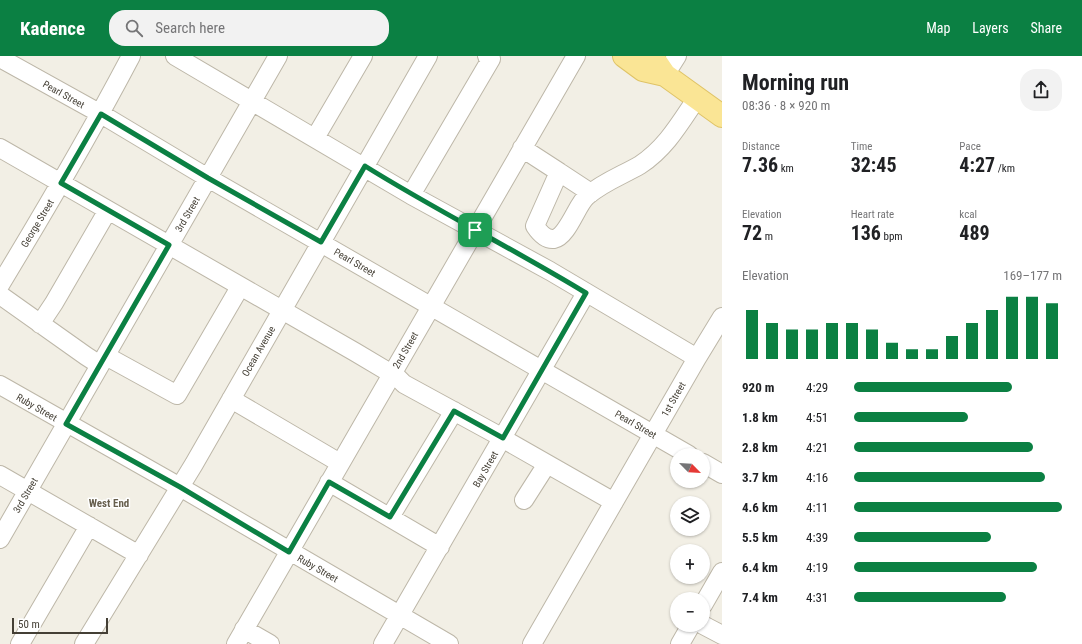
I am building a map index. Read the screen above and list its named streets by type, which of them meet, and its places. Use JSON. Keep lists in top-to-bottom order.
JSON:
{
  "streets": {
    "street": [
      "Pearl Street",
      "3rd Street",
      "George Street",
      "2nd Street",
      "Ocean Avenue",
      "1st Street",
      "Ruby Street",
      "Bay Street"
    ]
  },
  "crossings": [
    ["Pearl Street", "3rd Street"],
    ["Pearl Street", "George Street"],
    ["Pearl Street", "2nd Street"],
    ["Pearl Street", "Ocean Avenue"],
    ["Pearl Street", "1st Street"],
    ["Pearl Street", "Bay Street"],
    ["3rd Street", "Ruby Street"],
    ["2nd Street", "Ruby Street"],
    ["Ocean Avenue", "Ruby Street"],
    ["Ruby Street", "Bay Street"]
  ],
  "districts": ["West End"],
  "scale_bar": "50 m",
  "north": "bottom right",
  "page": {
    "header": "Kadence",
    "search": "Search here",
    "nav": ["Map", "Layers", "Share"],
    "heading": ["Morning run", "08:36 · 8 × 920 m"],
    "stats": [
      ["Distance", "7.36 km"],
      ["Time", "32:45"],
      ["Pace", "4:27 /km"],
      ["Elevation", "72 m"],
      ["Heart rate", "136 bpm"],
      ["kcal", "489"]
    ],
    "chart": ["Elevation", "169–177 m"],
    "list": [
      {
        "name": "920 m",
        "note": "4:29"
      },
      {
        "name": "1.8 km",
        "note": "4:51"
      },
      {
        "name": "2.8 km",
        "note": "4:21"
      },
      {
        "name": "3.7 km",
        "note": "4:16"
      },
      {
        "name": "4.6 km",
        "note": "4:11"
      },
      {
        "name": "5.5 km",
        "note": "4:39"
      },
      {
        "name": "6.4 km",
        "note": "4:19"
      },
      {
        "name": "7.4 km",
        "note": "4:31"
      }
    ],
    "map_buttons": ["+", "−"],
    "scale": "50 m"
  }
}
